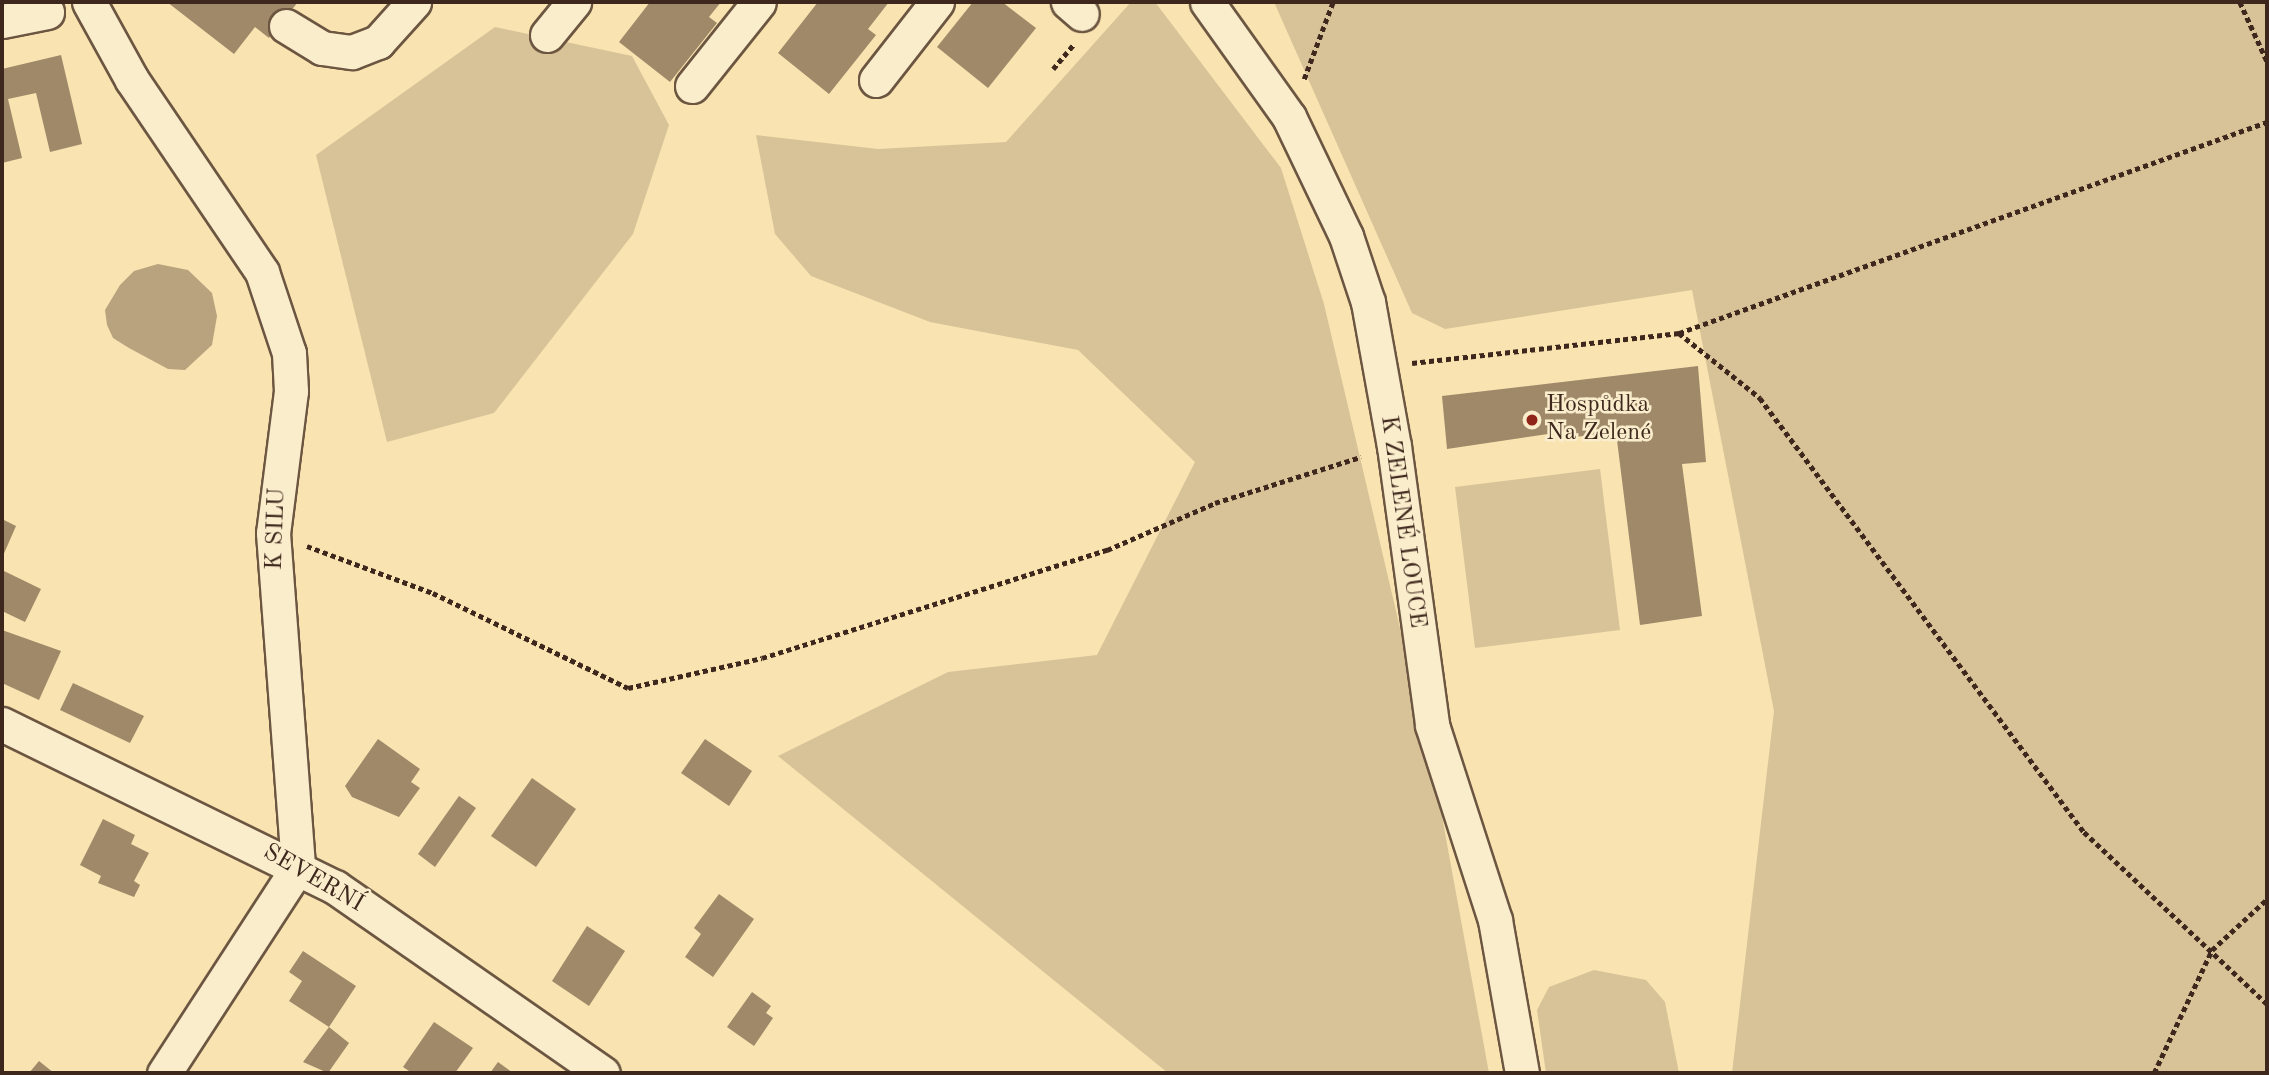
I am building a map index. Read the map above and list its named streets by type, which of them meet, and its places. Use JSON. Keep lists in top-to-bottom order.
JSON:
{
  "streets": {
    "street": ["K ZELENÉ LOUCE", "K SILU", "SEVERNÍ"]
  },
  "crossings": [
    ["K SILU", "SEVERNÍ"]
  ],
  "places": ["Hospůdka Na Zelené"]
}
